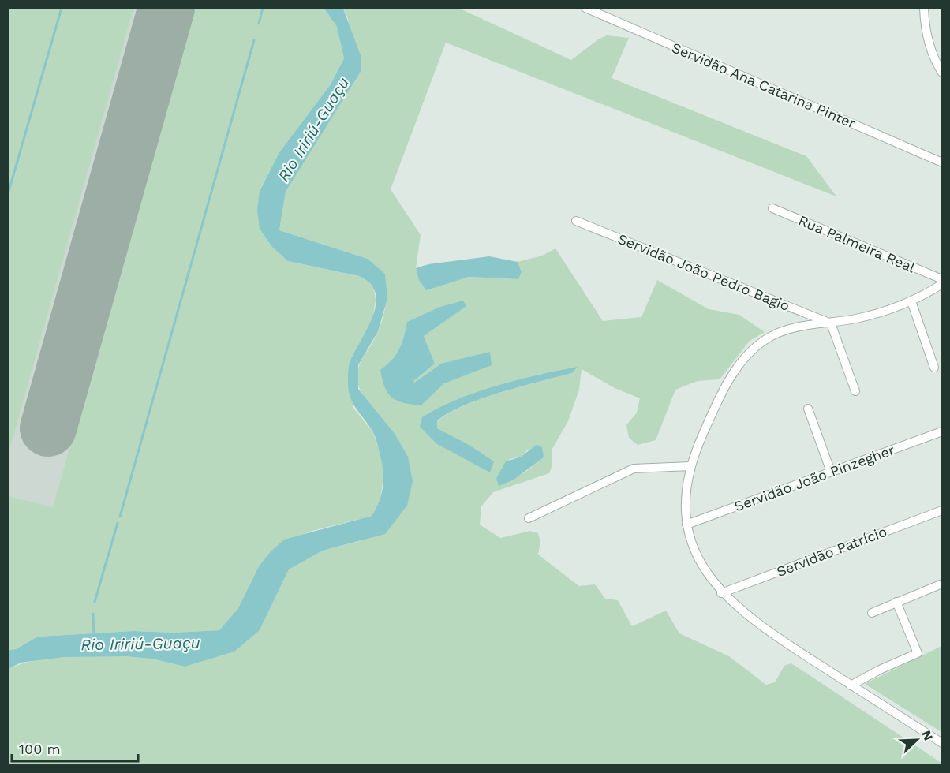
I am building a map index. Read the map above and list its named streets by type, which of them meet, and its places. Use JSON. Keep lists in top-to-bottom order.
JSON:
{
  "streets": {
    "street": [
      "Servidão Ana Catarina Pinter",
      "Rua Palmeira Real",
      "Servidão João Pedro Bagio",
      "Servidão João Pinzegher",
      "Servidão Patrício"
    ]
  },
  "water": ["Rio Iririú-Guaçu"],
  "scale_bar": "100 m",
  "north": "top right"
}
